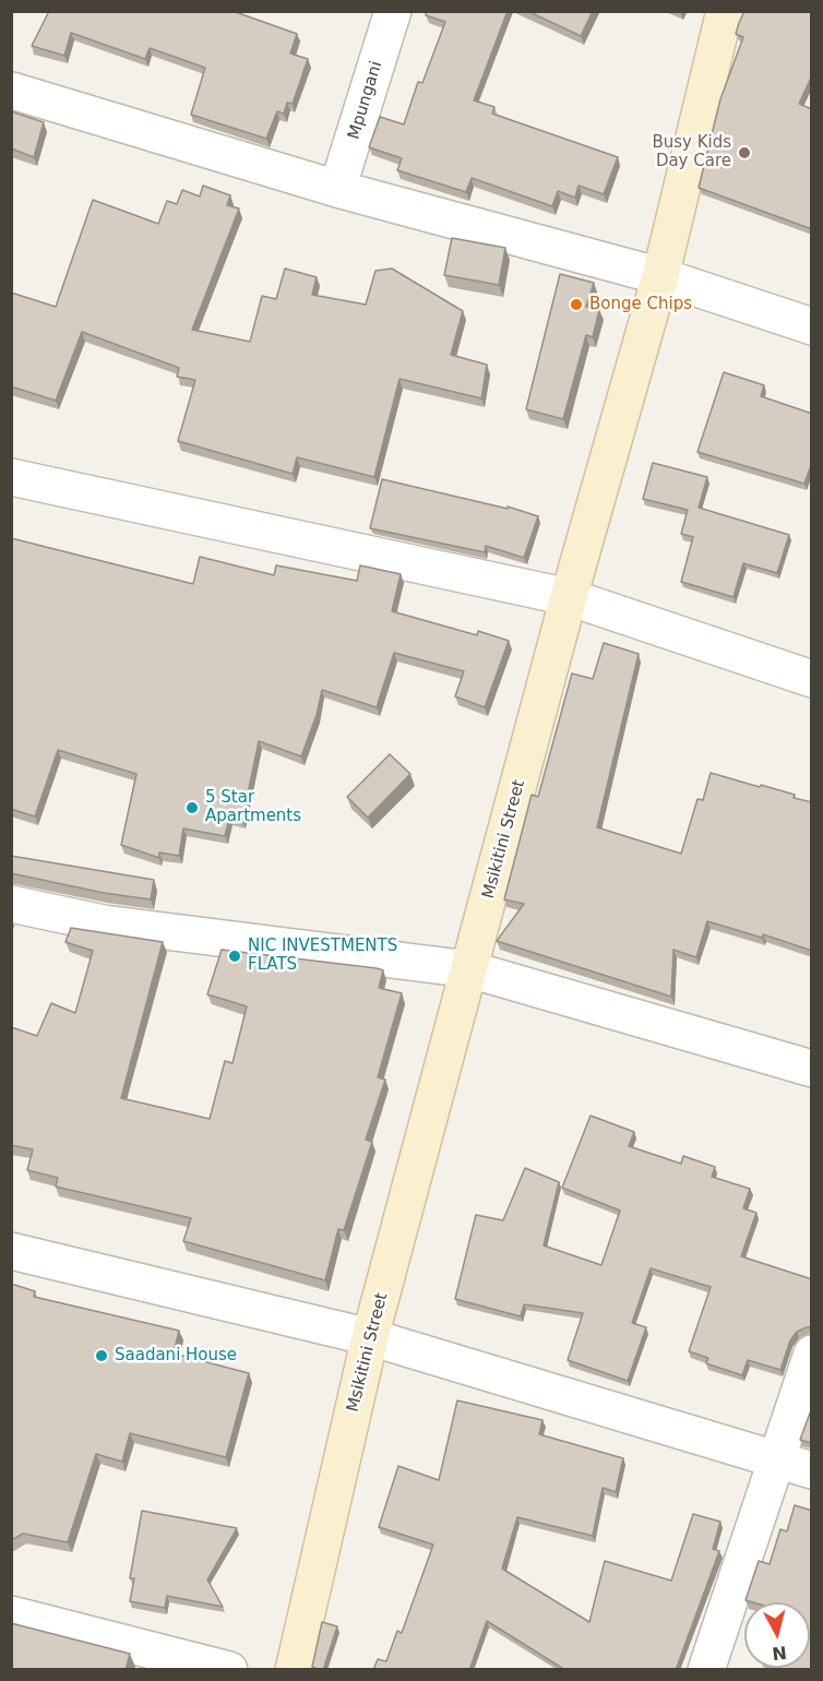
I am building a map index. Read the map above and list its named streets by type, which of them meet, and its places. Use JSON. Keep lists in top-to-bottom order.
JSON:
{
  "streets": {
    "street": ["Mpungani", "Msikitini Street"]
  },
  "places": [
    "Busy Kids Day Care",
    "Bonge Chips",
    "5 Star Apartments",
    "NIC INVESTMENTS FLATS",
    "Saadani House"
  ],
  "north": "bottom"
}
